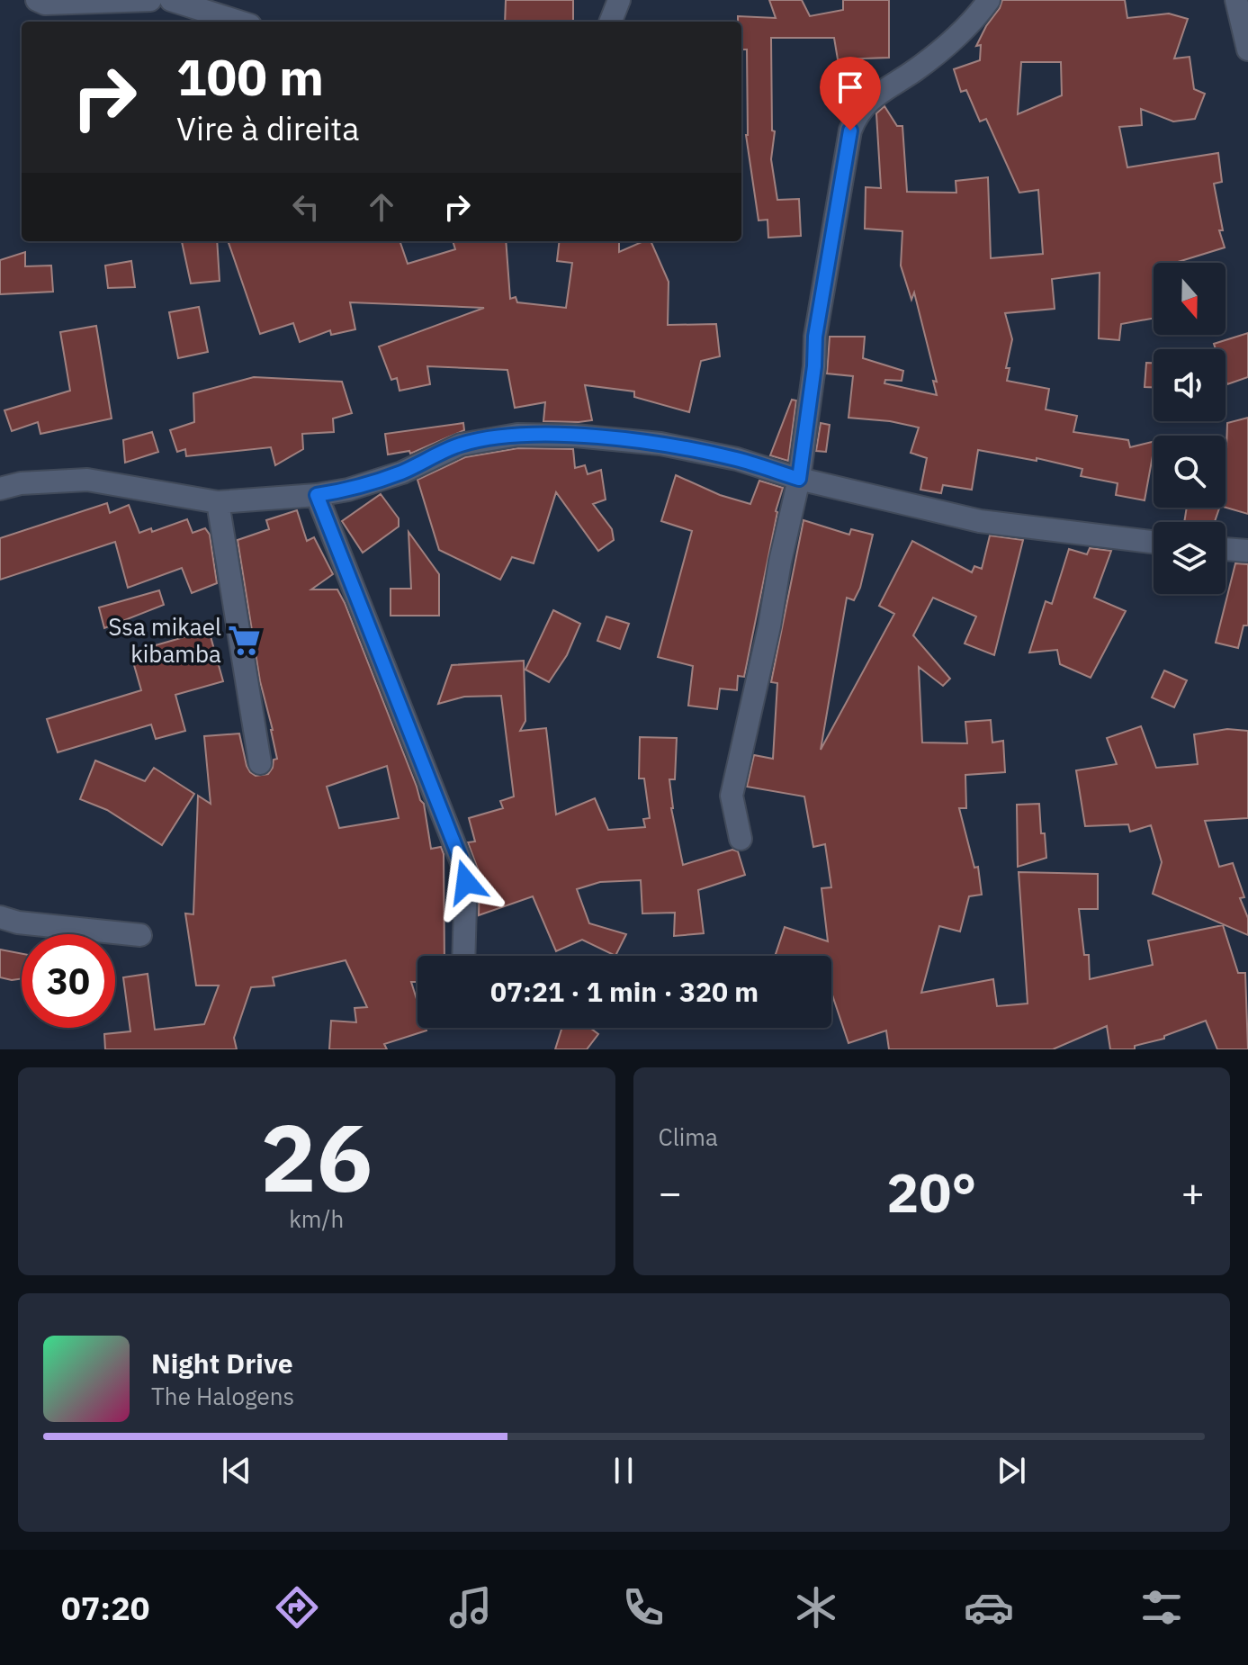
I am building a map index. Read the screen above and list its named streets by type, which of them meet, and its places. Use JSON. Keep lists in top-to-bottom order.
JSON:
{
  "places": {
    "supermarket": ["Ssa mikael kibamba"]
  },
  "north": "bottom",
  "page": {
    "turn": ["100 m", "Vire à direita"],
    "limit": "30",
    "trip": "07:21 · 1 min · 320 m",
    "tile": [
      ["26", "km/h"],
      "Clima"
    ],
    "heat": ["−", "20°", "+"],
    "song": ["Night Drive", "The Halogens"],
    "tabs": "07:20"
  }
}
